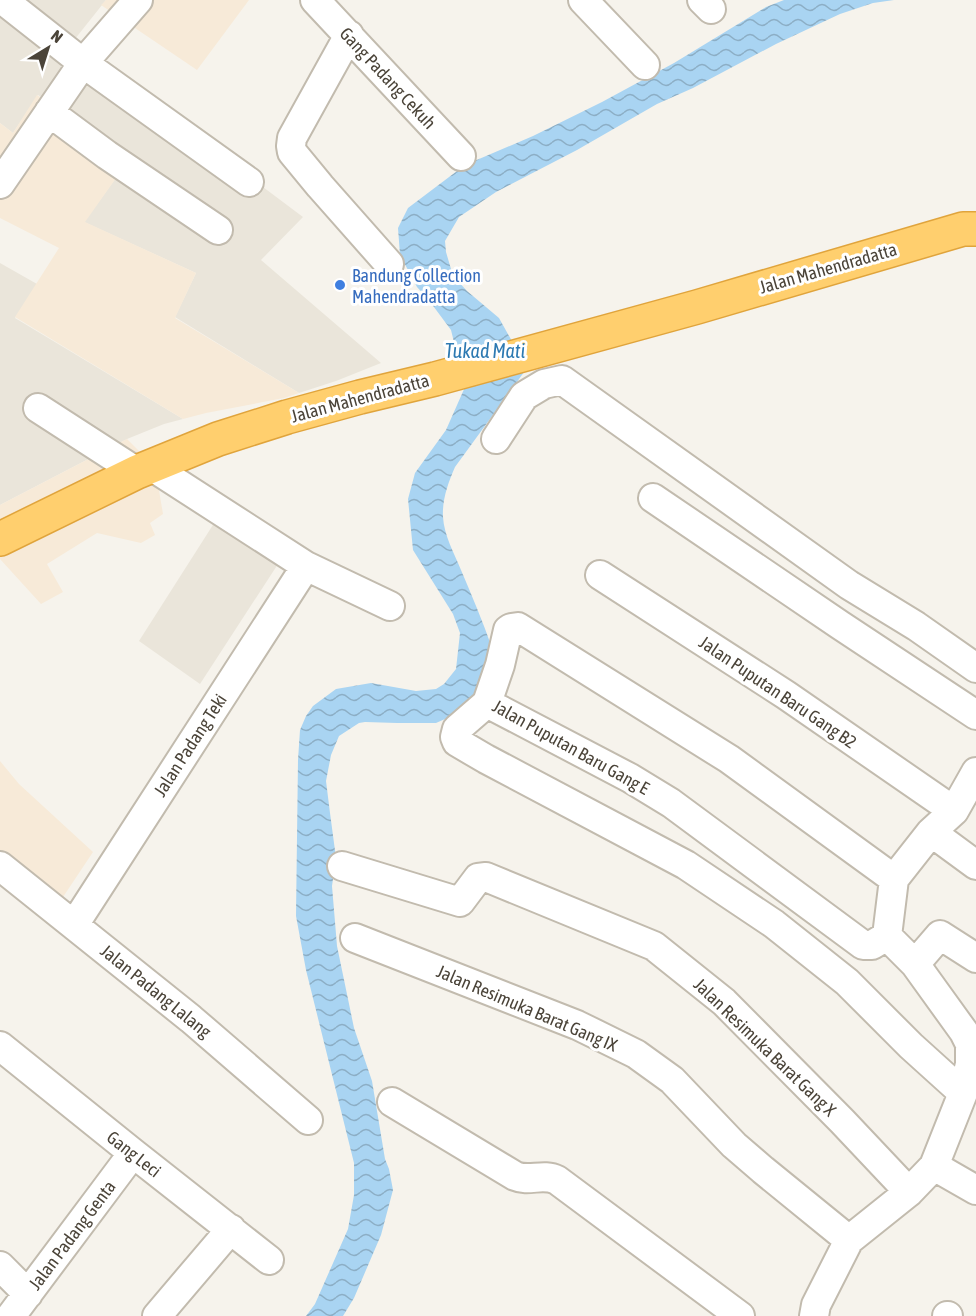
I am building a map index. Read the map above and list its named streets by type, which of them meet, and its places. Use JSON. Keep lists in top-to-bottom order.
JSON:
{
  "streets": {
    "highway": ["Jalan Mahendradatta"],
    "street": [
      "Gang Padang Cekuh",
      "Jalan Puputan Baru Gang B2",
      "Jalan Padang Teki",
      "Jalan Puputan Baru Gang E",
      "Jalan Padang Lalang",
      "Jalan Resimuka Barat Gang IX",
      "Jalan Resimuka Barat Gang X",
      "Gang Leci",
      "Jalan Padang Genta"
    ]
  },
  "crossings": [
    ["Jalan Padang Teki", "Jalan Padang Lalang"],
    ["Gang Leci", "Jalan Padang Genta"]
  ],
  "water": ["Tukad Mati"],
  "places": ["Bandung Collection Mahendradatta"],
  "north": "top right"
}
